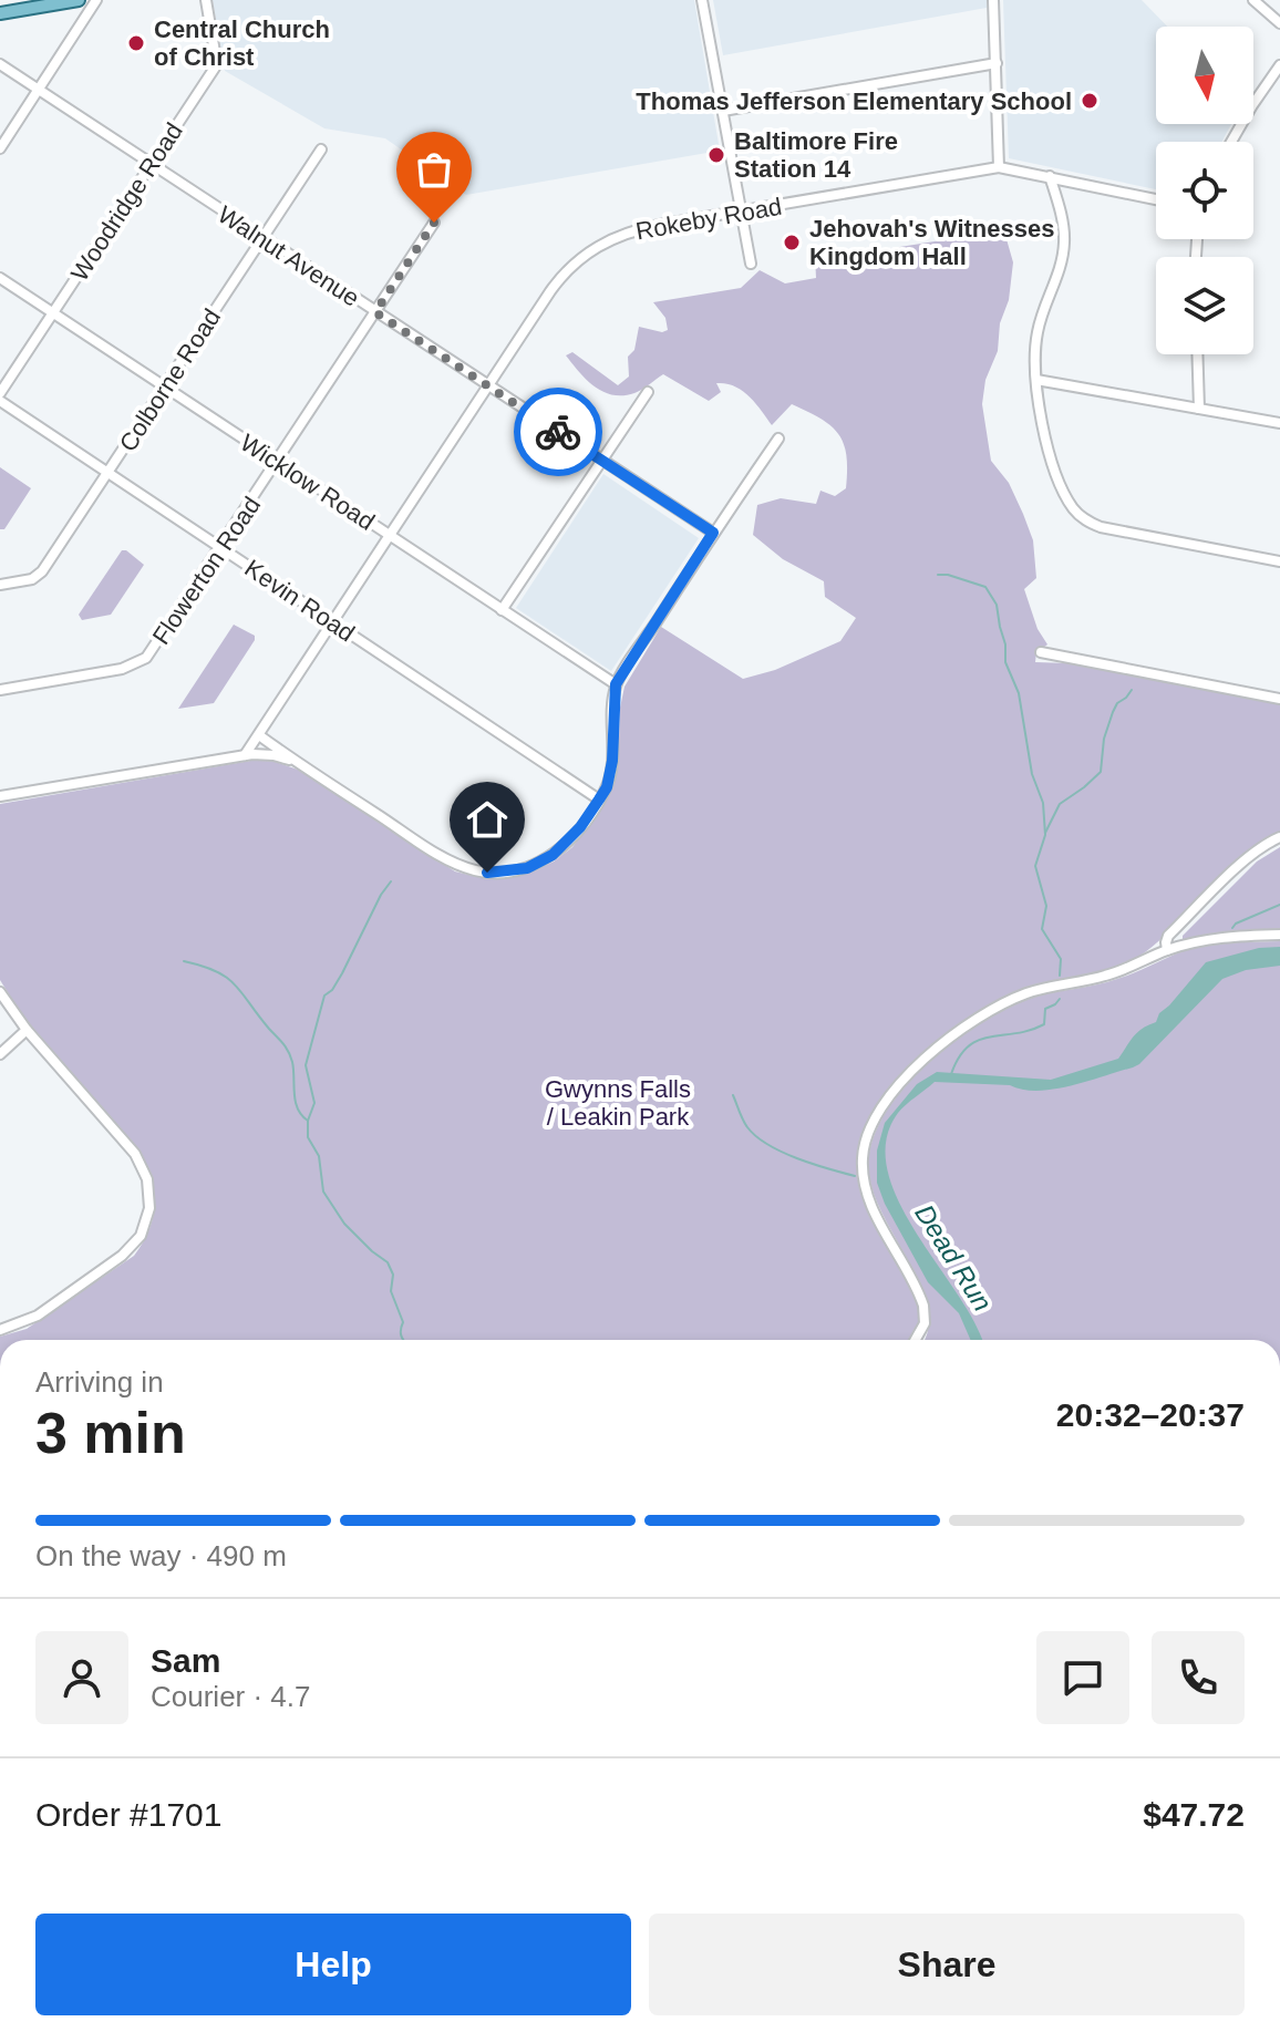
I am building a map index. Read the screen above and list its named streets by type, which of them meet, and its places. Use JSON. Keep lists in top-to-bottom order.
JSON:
{
  "streets": {
    "street": [
      "Woodridge Road",
      "Rokeby Road",
      "Walnut Avenue",
      "Colborne Road",
      "Wicklow Road",
      "Flowerton Road",
      "Kevin Road"
    ]
  },
  "crossings": [
    ["Woodridge Road", "Walnut Avenue"],
    ["Woodridge Road", "Wicklow Road"],
    ["Rokeby Road", "Walnut Avenue"],
    ["Rokeby Road", "Wicklow Road"],
    ["Rokeby Road", "Kevin Road"],
    ["Walnut Avenue", "Colborne Road"],
    ["Walnut Avenue", "Flowerton Road"],
    ["Colborne Road", "Wicklow Road"],
    ["Colborne Road", "Kevin Road"],
    ["Wicklow Road", "Flowerton Road"],
    ["Flowerton Road", "Kevin Road"]
  ],
  "water": ["Dead Run"],
  "parks": ["Gwynns Falls / Leakin Park"],
  "places": [
    "Central Church of Christ",
    "Thomas Jefferson Elementary School",
    "Baltimore Fire Station 14",
    "Jehovah's Witnesses Kingdom Hall"
  ],
  "north": "bottom",
  "page": {
    "heading": ["3 min", "Arriving in", "20:32–20:37"],
    "panel": [
      "Sam",
      "Courier · 4.7",
      "Order #1701",
      "$47.72"
    ],
    "bar": "On the way · 490 m",
    "buttons": ["Help", "Share"]
  }
}
